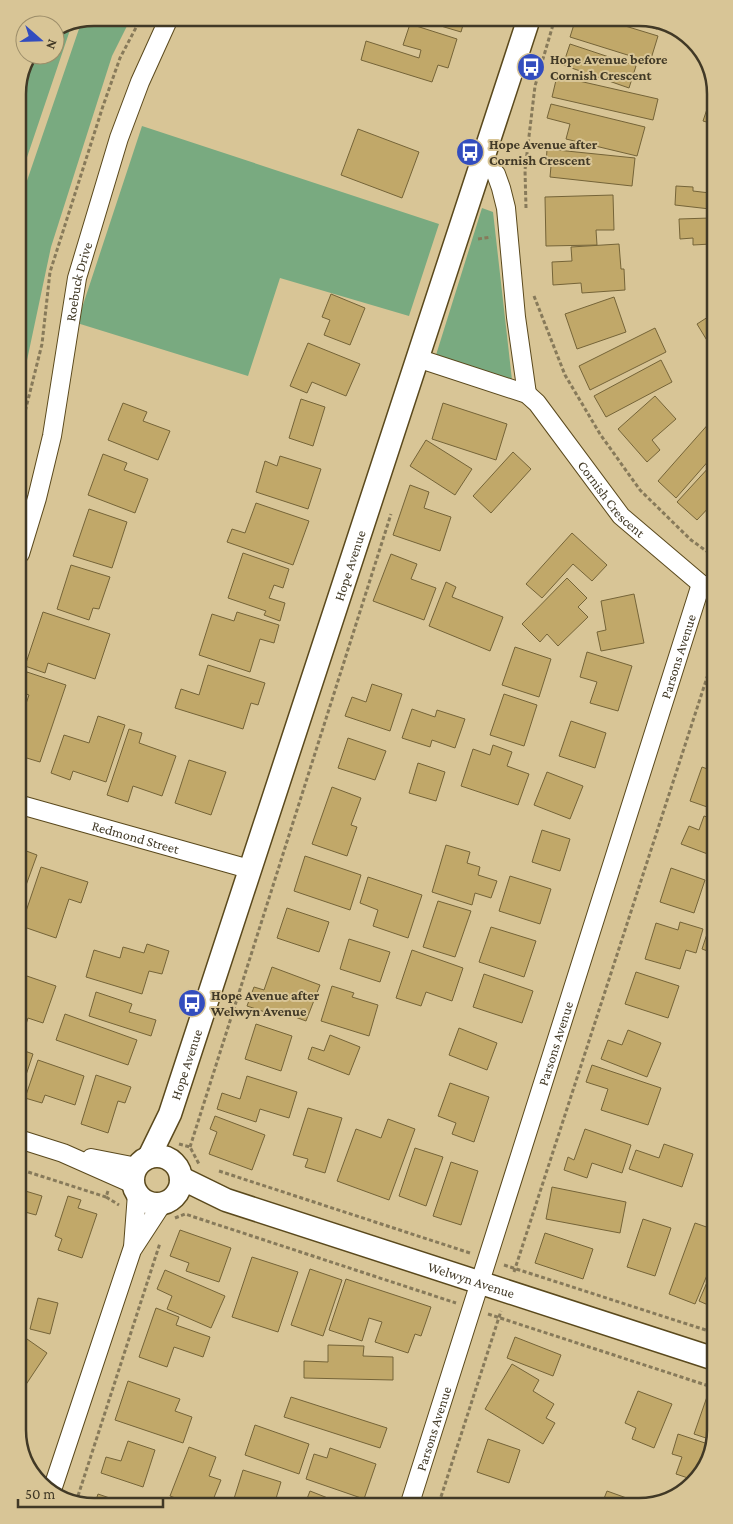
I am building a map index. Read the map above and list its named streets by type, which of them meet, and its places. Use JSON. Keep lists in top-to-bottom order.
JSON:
{
  "streets": {
    "street": [
      "Roebuck Drive",
      "Cornish Crescent",
      "Hope Avenue",
      "Parsons Avenue",
      "Redmond Street",
      "Welwyn Avenue"
    ]
  },
  "crossings": [
    ["Cornish Crescent", "Hope Avenue"],
    ["Cornish Crescent", "Parsons Avenue"],
    ["Hope Avenue", "Redmond Street"],
    ["Hope Avenue", "Welwyn Avenue"],
    ["Parsons Avenue", "Welwyn Avenue"]
  ],
  "places": {
    "bus stop": ["Hope Avenue before Cornish Crescent", "Hope Avenue after Cornish Crescent", "Hope Avenue after Welwyn Avenue"]
  },
  "scale_bar": "50 m",
  "north": "right"
}
